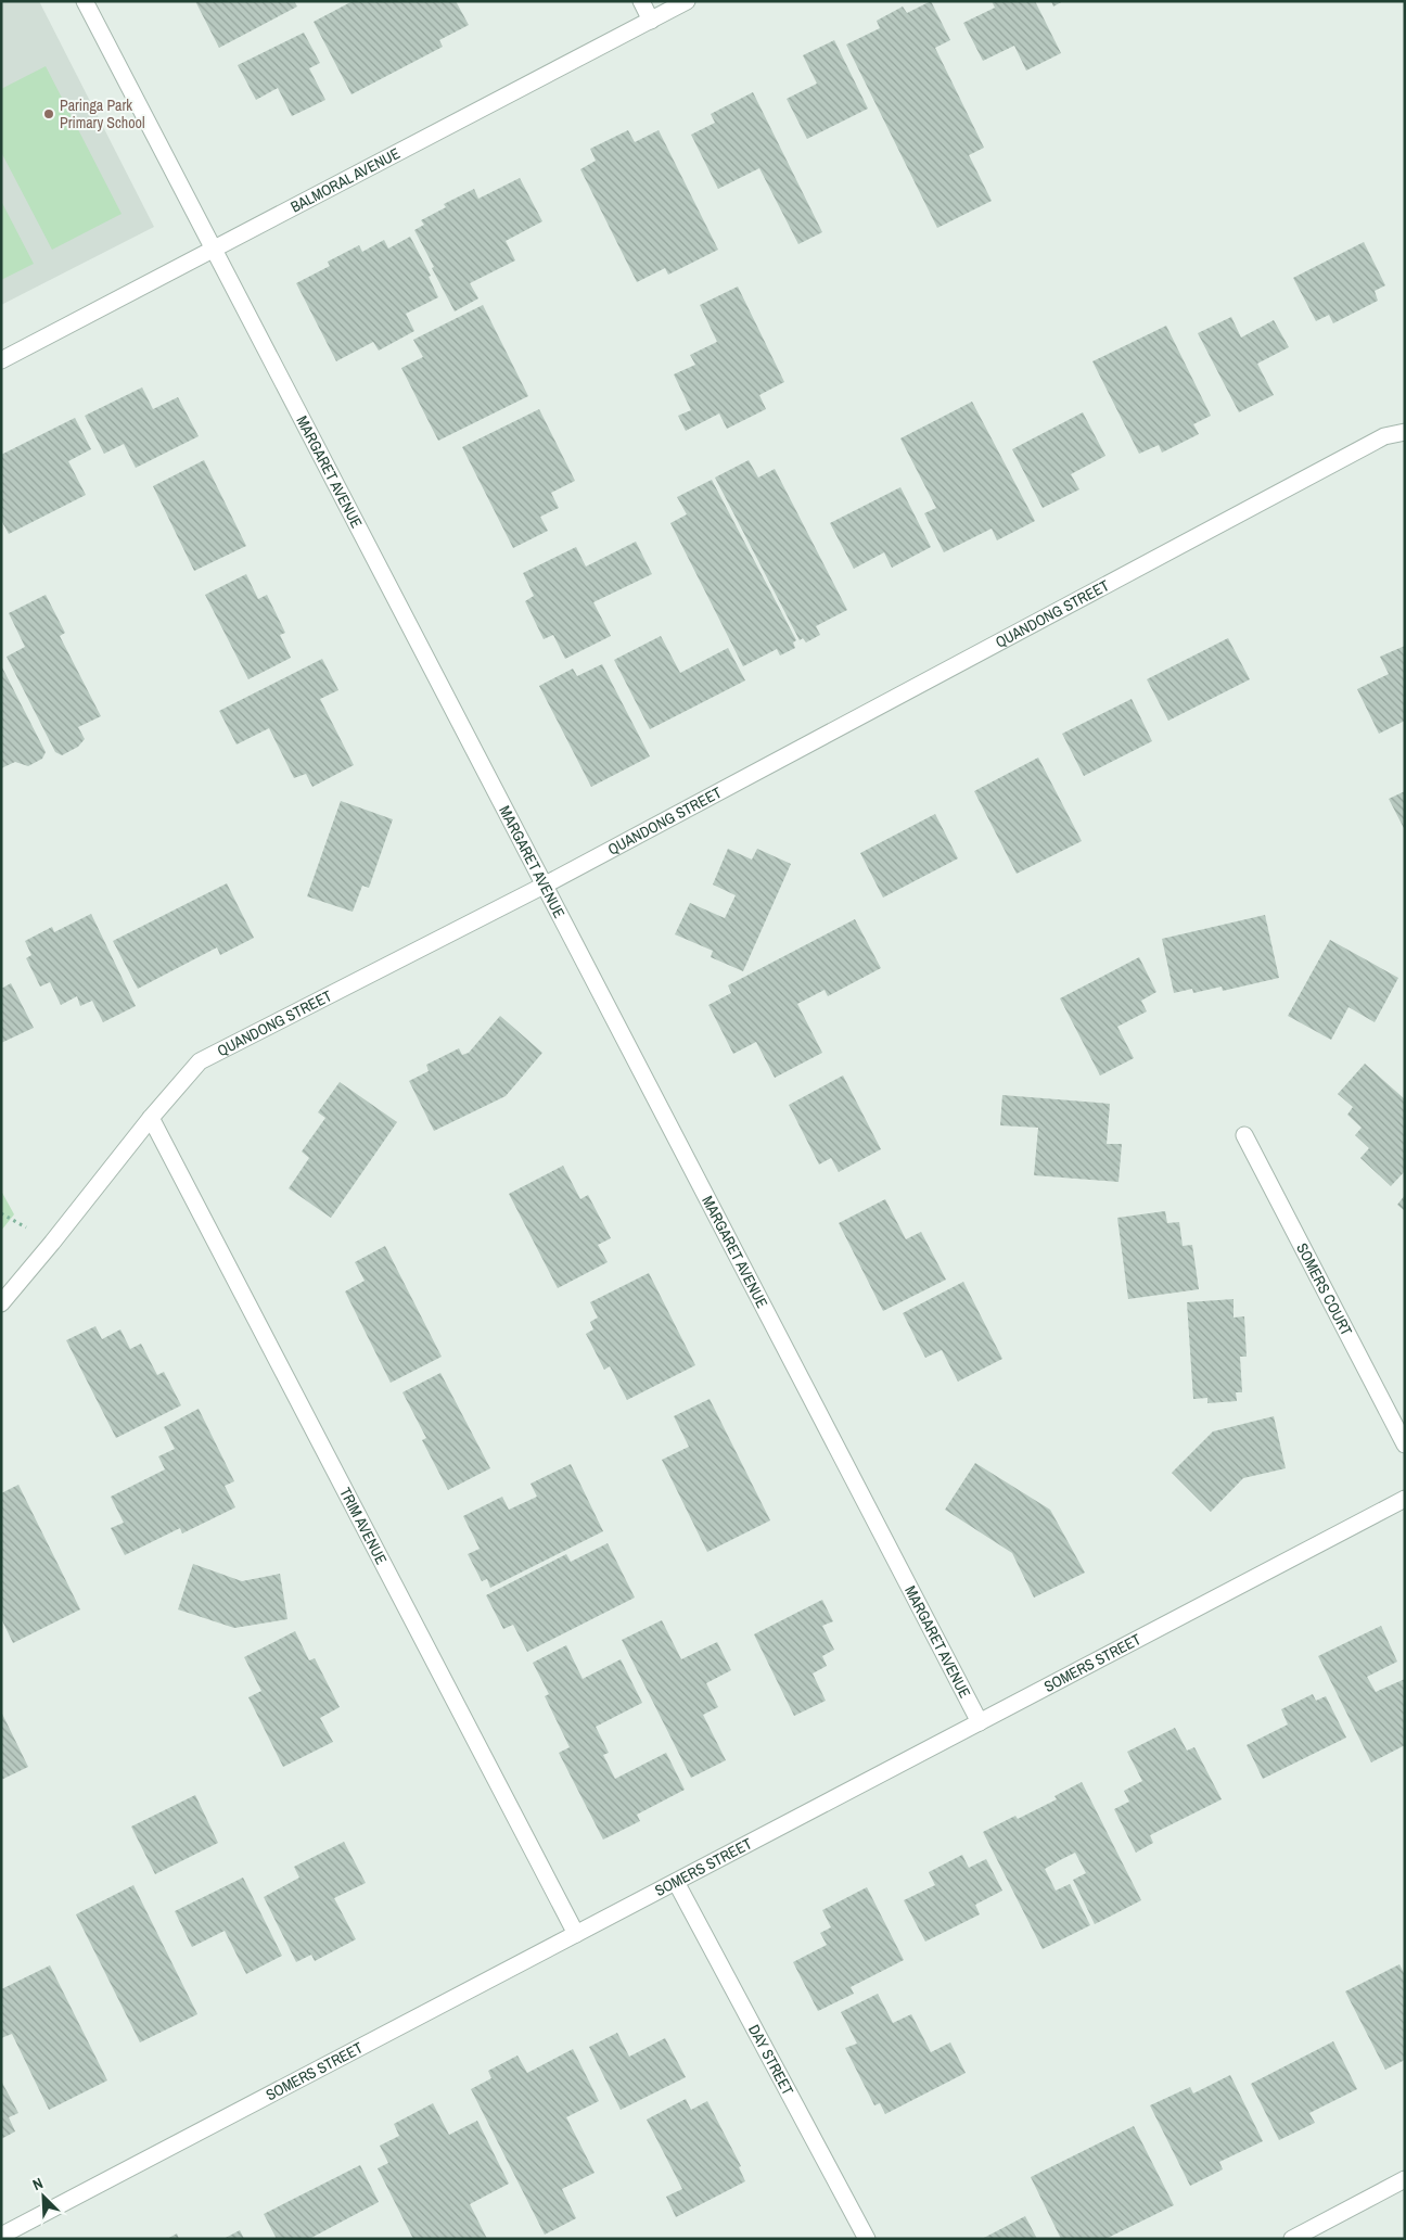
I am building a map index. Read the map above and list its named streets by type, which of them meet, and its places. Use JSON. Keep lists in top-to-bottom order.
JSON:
{
  "streets": {
    "street": [
      "BALMORAL AVENUE",
      "MARGARET AVENUE",
      "QUANDONG STREET",
      "SOMERS COURT",
      "TRIM AVENUE",
      "SOMERS STREET",
      "DAY STREET"
    ]
  },
  "crossings": [
    ["BALMORAL AVENUE", "MARGARET AVENUE"],
    ["MARGARET AVENUE", "QUANDONG STREET"],
    ["MARGARET AVENUE", "SOMERS STREET"],
    ["QUANDONG STREET", "TRIM AVENUE"],
    ["TRIM AVENUE", "SOMERS STREET"],
    ["SOMERS STREET", "DAY STREET"]
  ],
  "places": ["Paringa Park Primary School"],
  "north": "top left"
}
